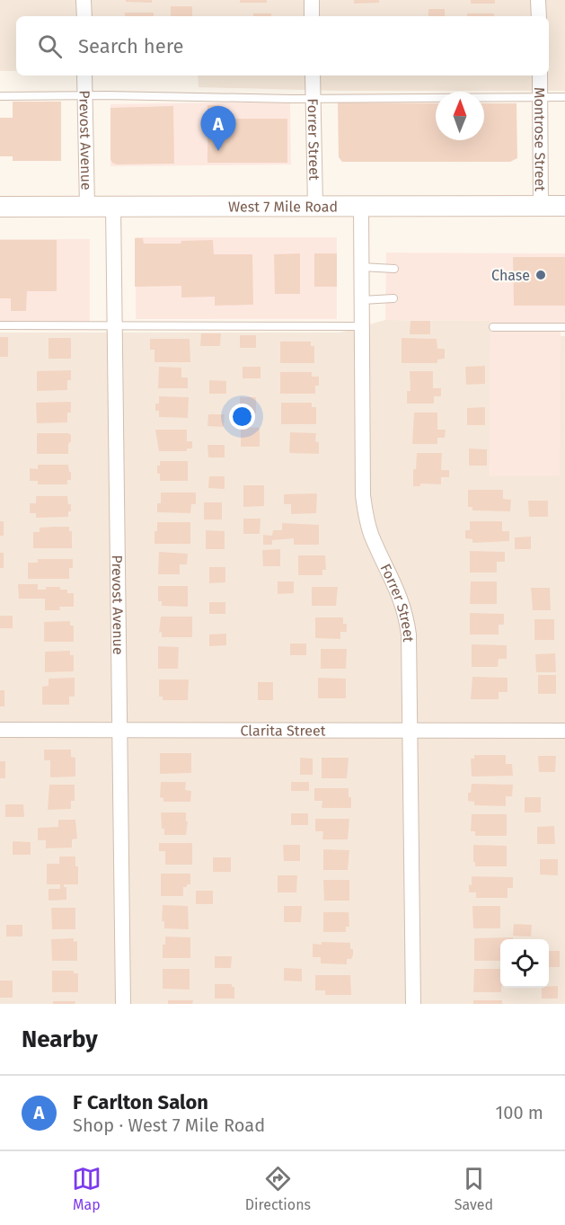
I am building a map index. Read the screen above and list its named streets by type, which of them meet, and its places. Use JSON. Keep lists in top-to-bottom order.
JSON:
{
  "streets": {
    "main road": ["West 7 Mile Road"],
    "street": [
      "Prevost Avenue",
      "Forrer Street",
      "Montrose Street",
      "Clarita Street"
    ]
  },
  "crossings": [
    ["Prevost Avenue", "West 7 Mile Road"],
    ["Prevost Avenue", "Clarita Street"],
    ["Forrer Street", "West 7 Mile Road"],
    ["Forrer Street", "Clarita Street"],
    ["Montrose Street", "West 7 Mile Road"]
  ],
  "places": ["Chase"],
  "north": "top",
  "page": {
    "search": "Search here",
    "pins": "A",
    "heading": "Nearby",
    "list": [
      {
        "mark": "A",
        "name": "F Carlton Salon",
        "note": "Shop · West 7 Mile Road",
        "value": "100 m"
      }
    ],
    "nav": ["Map", "Directions", "Saved"]
  }
}
